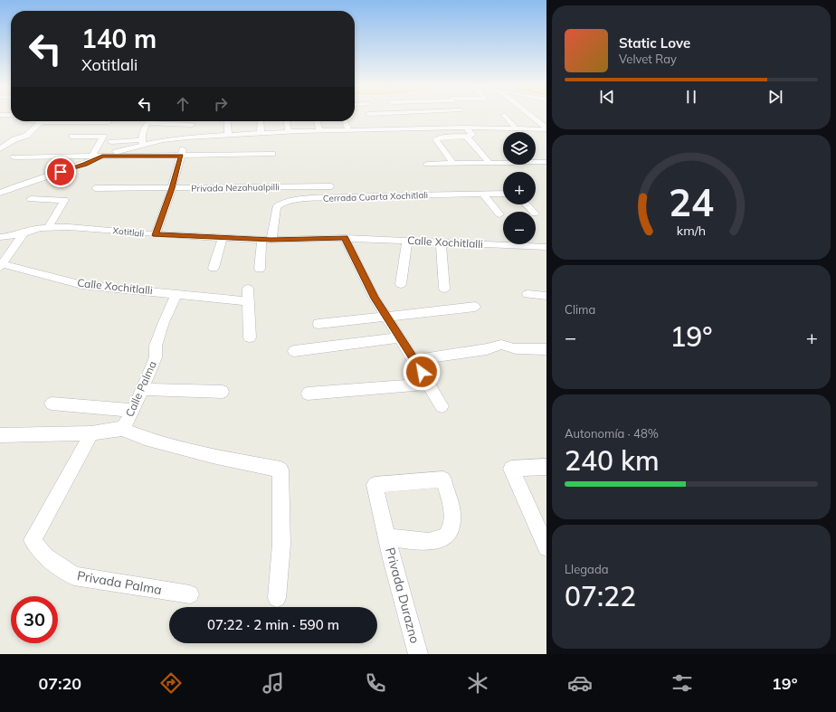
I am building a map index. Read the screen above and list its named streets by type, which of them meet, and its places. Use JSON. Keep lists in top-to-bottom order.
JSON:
{
  "streets": {
    "street": [
      "Privada Nezahualpilli",
      "Cerrada Cuarta Xochitlali",
      "Xotitlali",
      "Calle Xochitlalli",
      "Calle Palma",
      "Privada Palma",
      "Privada Durazno"
    ]
  },
  "crossings": [
    ["Cerrada Cuarta Xochitlali", "Xotitlali"],
    ["Xotitlali", "Calle Xochitlalli"],
    ["Calle Xochitlalli", "Calle Palma"],
    ["Calle Palma", "Privada Palma"]
  ],
  "page": {
    "turn": ["140 m", "Xotitlali"],
    "song": ["Static Love", "Velvet Ray"],
    "map_buttons": ["+", "−"],
    "tile": [
      "Clima",
      ["Autonomía · 48%", "240 km"],
      ["Llegada", "07:22"]
    ],
    "heat": ["−", "19°", "+"],
    "limit": "30",
    "trip": "07:22 · 2 min · 590 m",
    "tabs": ["07:20", "19°"],
    "gauge": ["24", "km/h"]
  }
}
